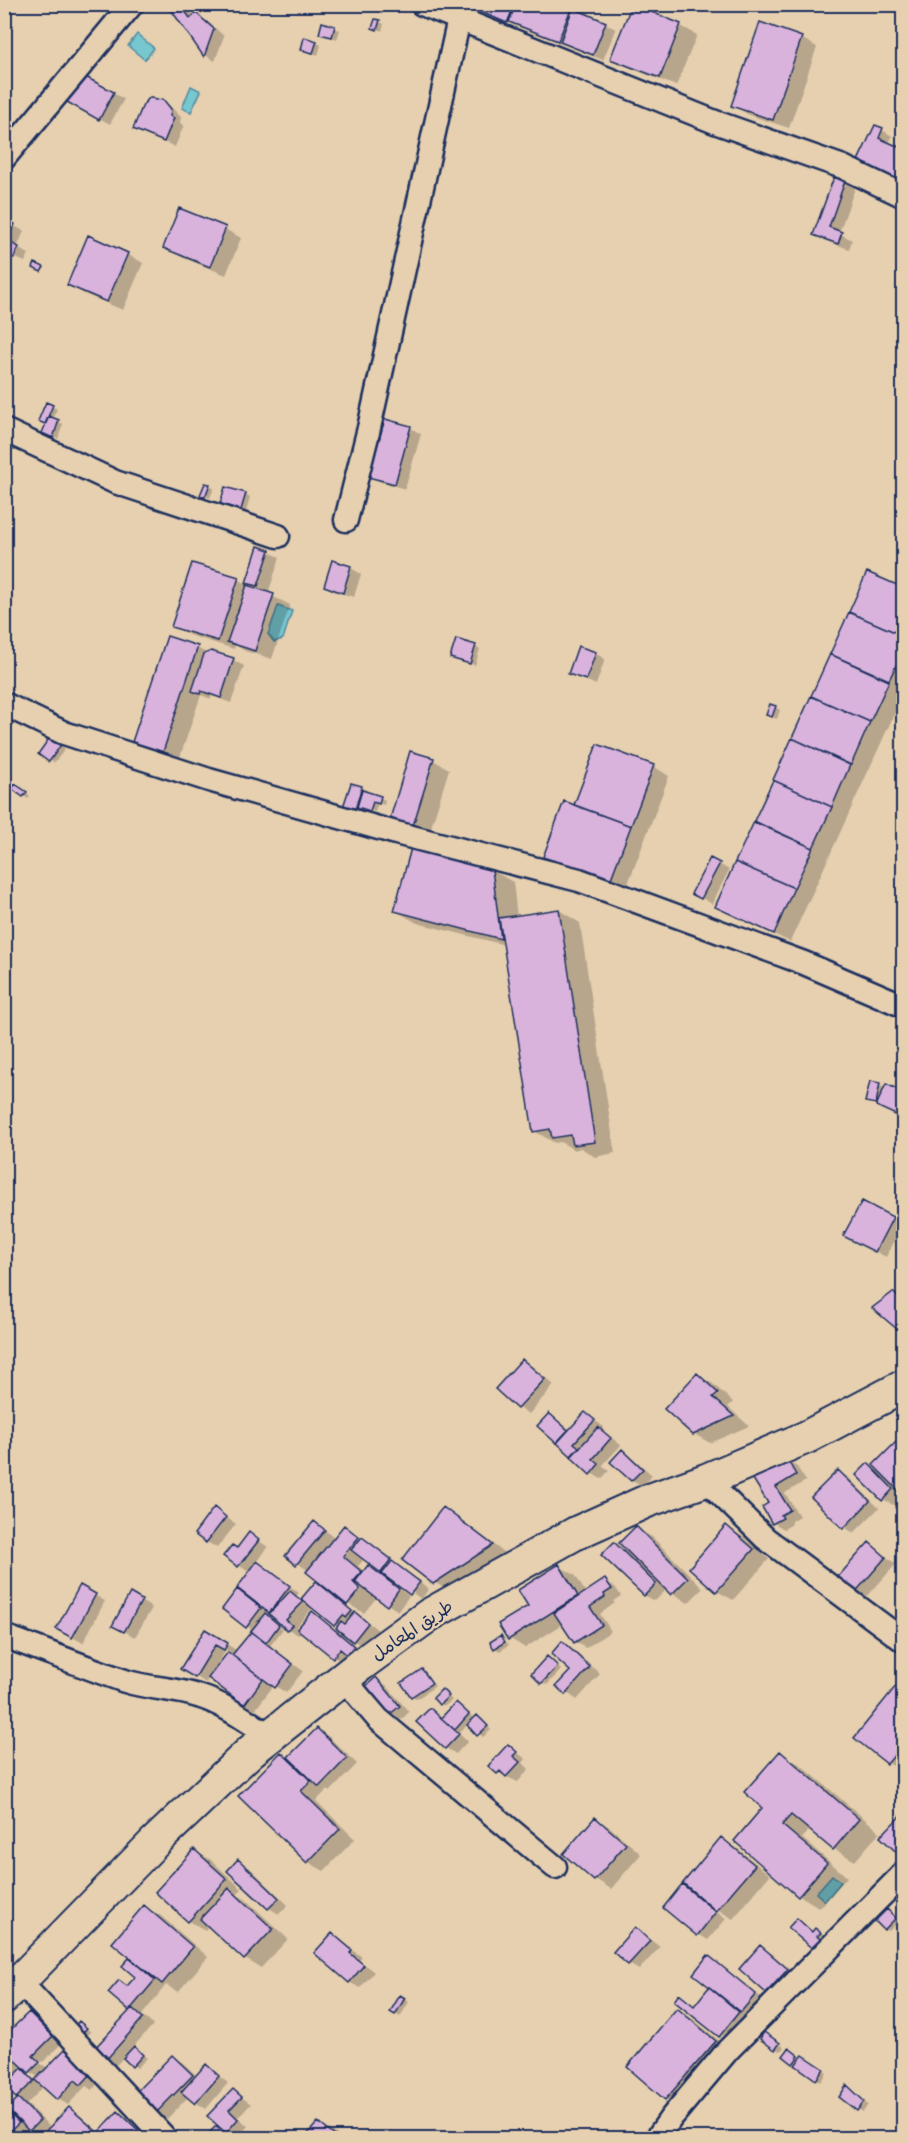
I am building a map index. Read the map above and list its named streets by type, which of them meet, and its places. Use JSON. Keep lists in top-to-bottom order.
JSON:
{
  "streets": {
    "main road": ["طريق المعامل"]
  }
}
